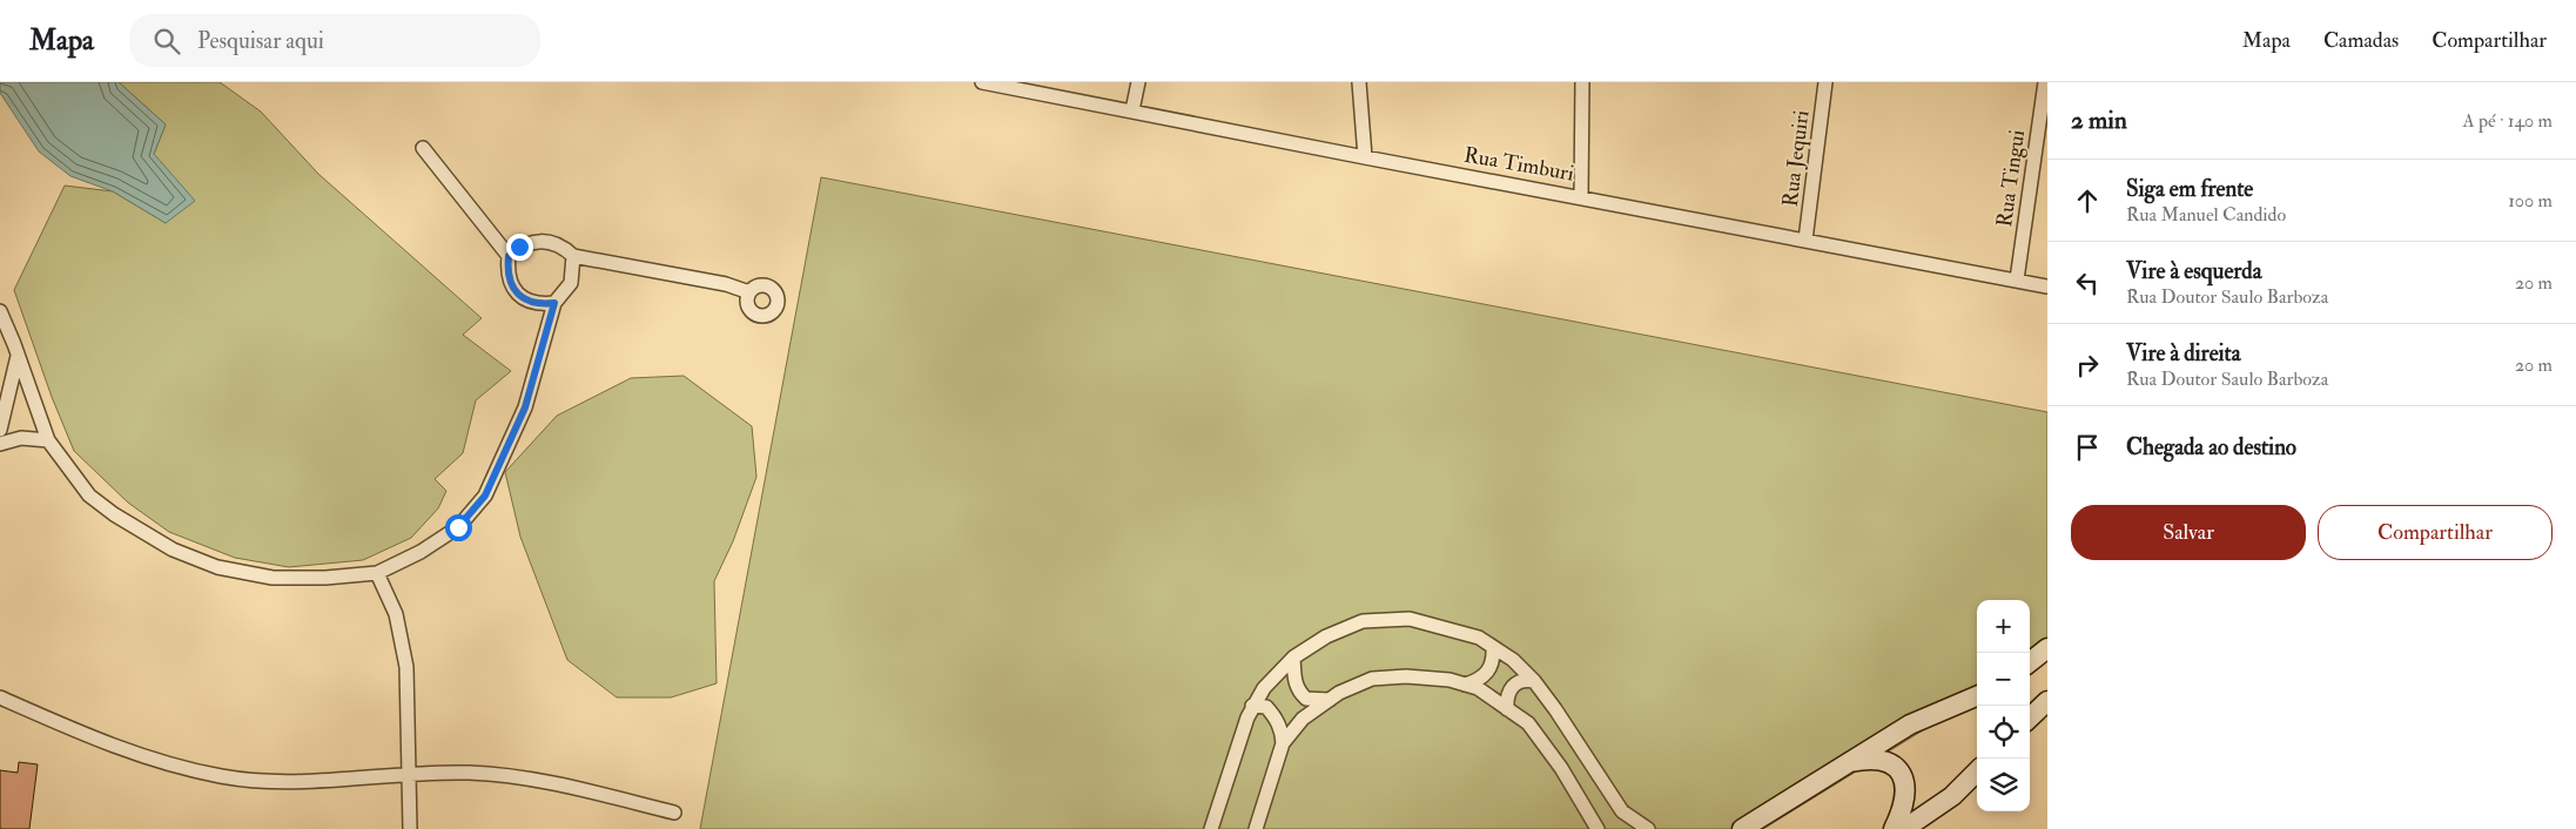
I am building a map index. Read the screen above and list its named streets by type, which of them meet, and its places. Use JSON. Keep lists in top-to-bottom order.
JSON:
{
  "streets": {
    "street": ["Rua Jequiri", "Rua Timburi", "Rua Tingui"]
  },
  "crossings": [
    ["Rua Jequiri", "Rua Timburi"],
    ["Rua Timburi", "Rua Tingui"]
  ],
  "page": {
    "header": "Mapa",
    "search": "Pesquisar aqui",
    "nav": ["Mapa", "Camadas", "Compartilhar"],
    "heading": ["2 min", "A pé · 140 m"],
    "list": [
      ["Siga em frente", "Rua Manuel Candido", "100 m"],
      ["Vire à esquerda", "Rua Doutor Saulo Barboza", "20 m"],
      ["Vire à direita", "Rua Doutor Saulo Barboza", "20 m"],
      "Chegada ao destino"
    ],
    "buttons": ["Salvar", "Compartilhar"],
    "map_buttons": ["+", "−"]
  }
}
